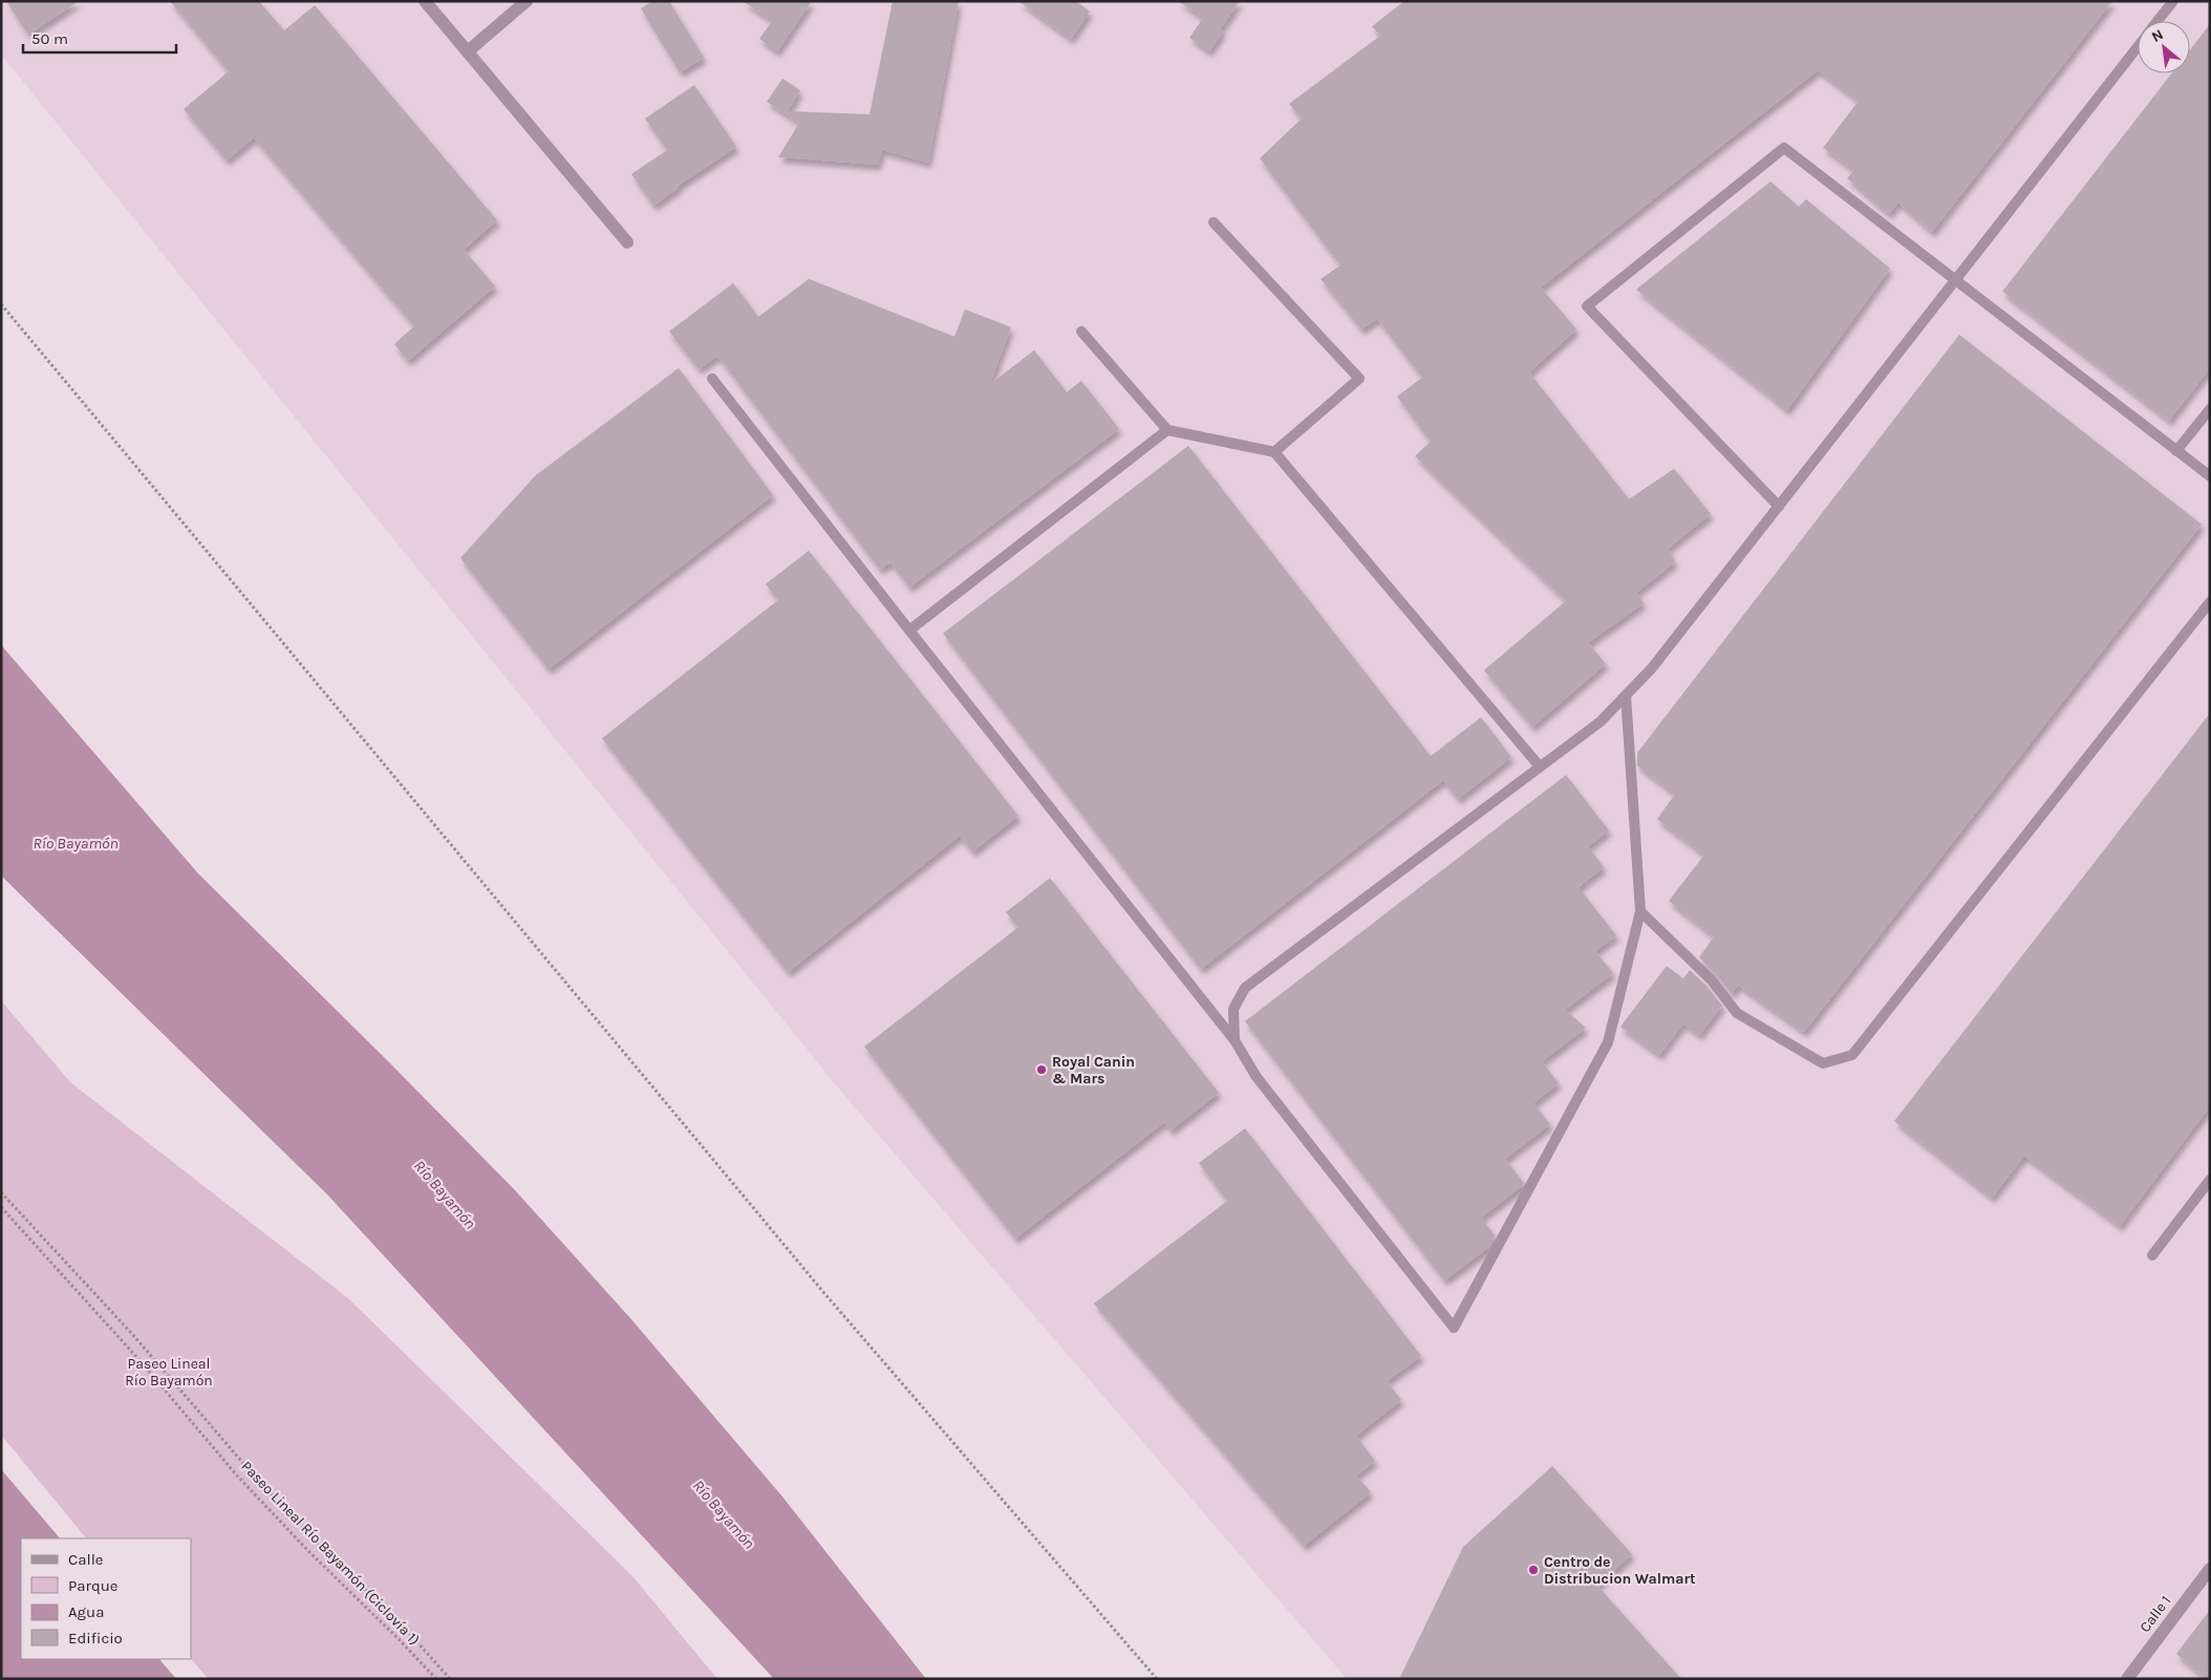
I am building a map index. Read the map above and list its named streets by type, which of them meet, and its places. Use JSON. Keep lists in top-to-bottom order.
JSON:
{
  "streets": {
    "street": ["Calle 1"],
    "path": ["Paseo Lineal Río Bayamón (Ciclovía 1)"]
  },
  "water": ["Río Bayamón"],
  "parks": ["Paseo Lineal Río Bayamón"],
  "places": ["Royal Canin & Mars", "Centro de Distribucion Walmart"],
  "legend": [
    "Calle",
    "Parque",
    "Agua",
    "Edificio"
  ],
  "scale_bar": "50 m",
  "north": "top left"
}
